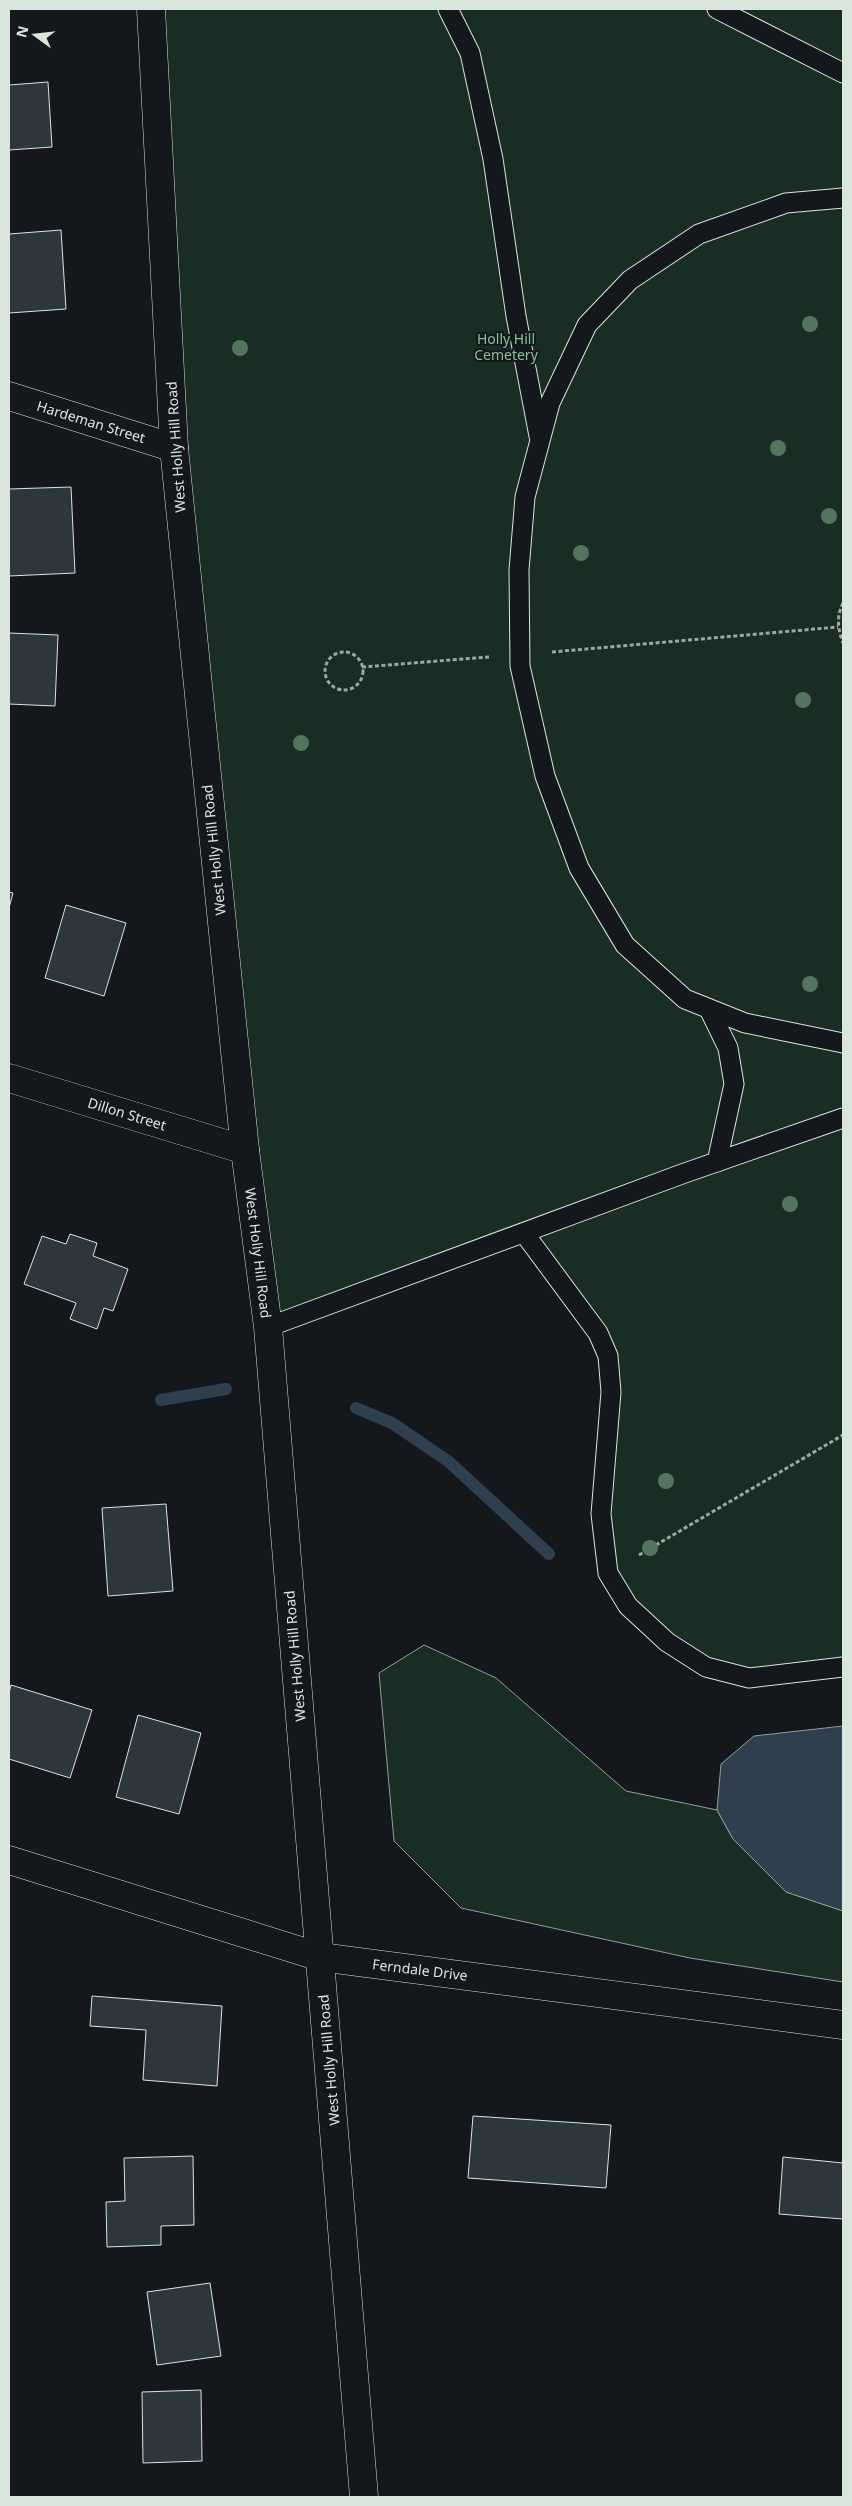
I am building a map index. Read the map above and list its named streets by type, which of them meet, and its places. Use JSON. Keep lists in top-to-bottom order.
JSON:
{
  "streets": {
    "street": [
      "Hardeman Street",
      "West Holly Hill Road",
      "Dillon Street",
      "Ferndale Drive"
    ]
  },
  "crossings": [
    ["Hardeman Street", "West Holly Hill Road"],
    ["West Holly Hill Road", "Dillon Street"],
    ["West Holly Hill Road", "Ferndale Drive"]
  ],
  "parks": ["Holly Hill Cemetery"],
  "north": "left"
}
